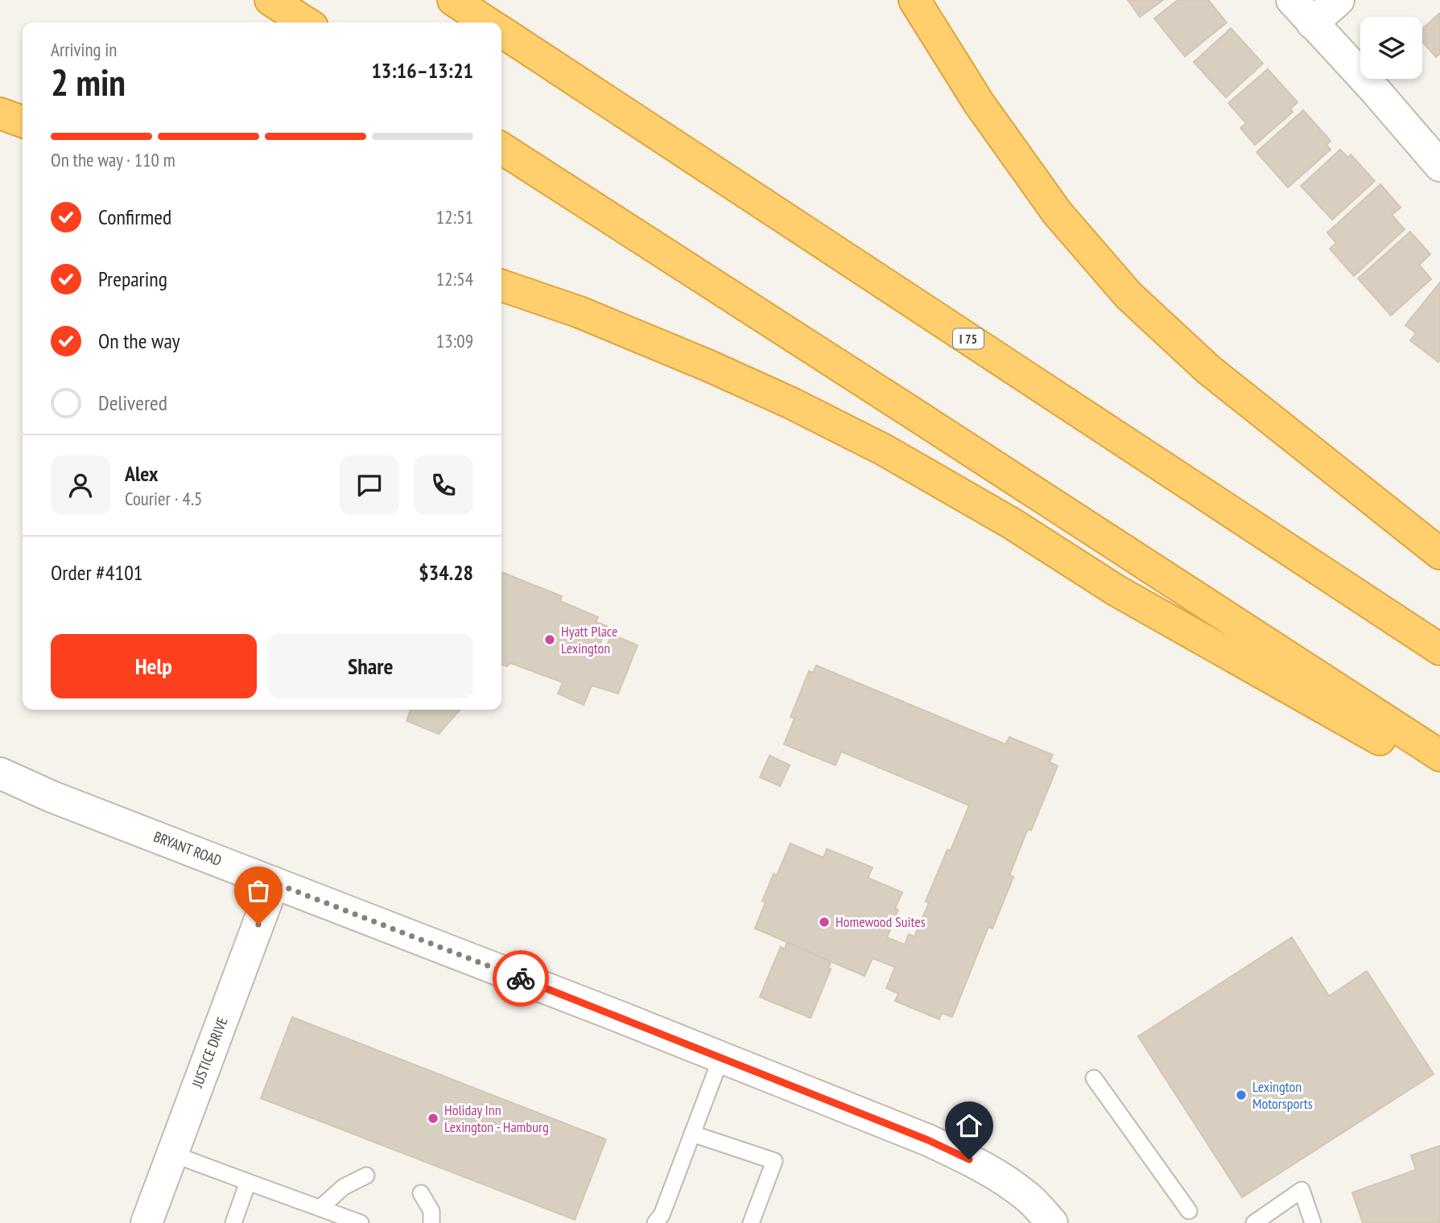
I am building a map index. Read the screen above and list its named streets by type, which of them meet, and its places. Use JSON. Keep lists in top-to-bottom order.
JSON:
{
  "streets": {
    "highway": ["I 75"],
    "street": ["BRYANT ROAD", "JUSTICE DRIVE"]
  },
  "crossings": [
    ["BRYANT ROAD", "JUSTICE DRIVE"]
  ],
  "places": [
    "Hyatt Place Lexington",
    "Homewood Suites",
    "Lexington Motorsports",
    "Holiday Inn Lexington - Hamburg"
  ],
  "page": {
    "heading": ["2 min", "Arriving in", "13:16–13:21"],
    "panel": [
      "Alex",
      "Courier · 4.5",
      "Order #4101",
      "$34.28"
    ],
    "bar": "On the way · 110 m",
    "list": [
      ["Confirmed", "12:51"],
      ["Preparing", "12:54"],
      ["On the way", "13:09"],
      "Delivered"
    ],
    "buttons": ["Help", "Share"]
  }
}
